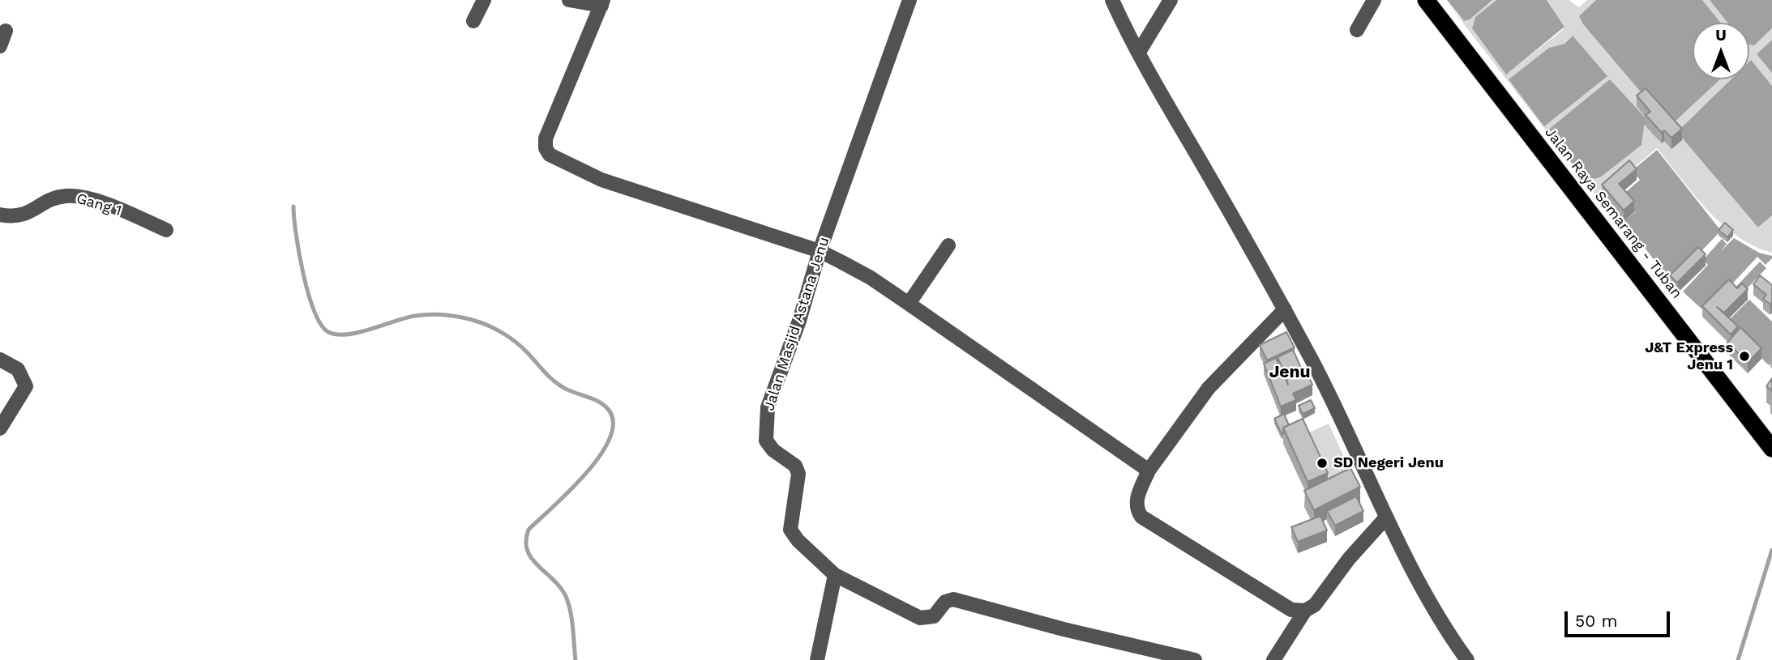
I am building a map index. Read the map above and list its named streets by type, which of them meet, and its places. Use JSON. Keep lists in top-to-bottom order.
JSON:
{
  "streets": {
    "highway": ["Jalan Raya Semarang - Tuban"],
    "street": ["Gang 1", "Jalan Masjid Astana Jenu"]
  },
  "districts": ["Jenu"],
  "places": ["J&T Express Jenu 1", "SD Negeri Jenu"],
  "scale_bar": "50 m",
  "north": "top"
}
